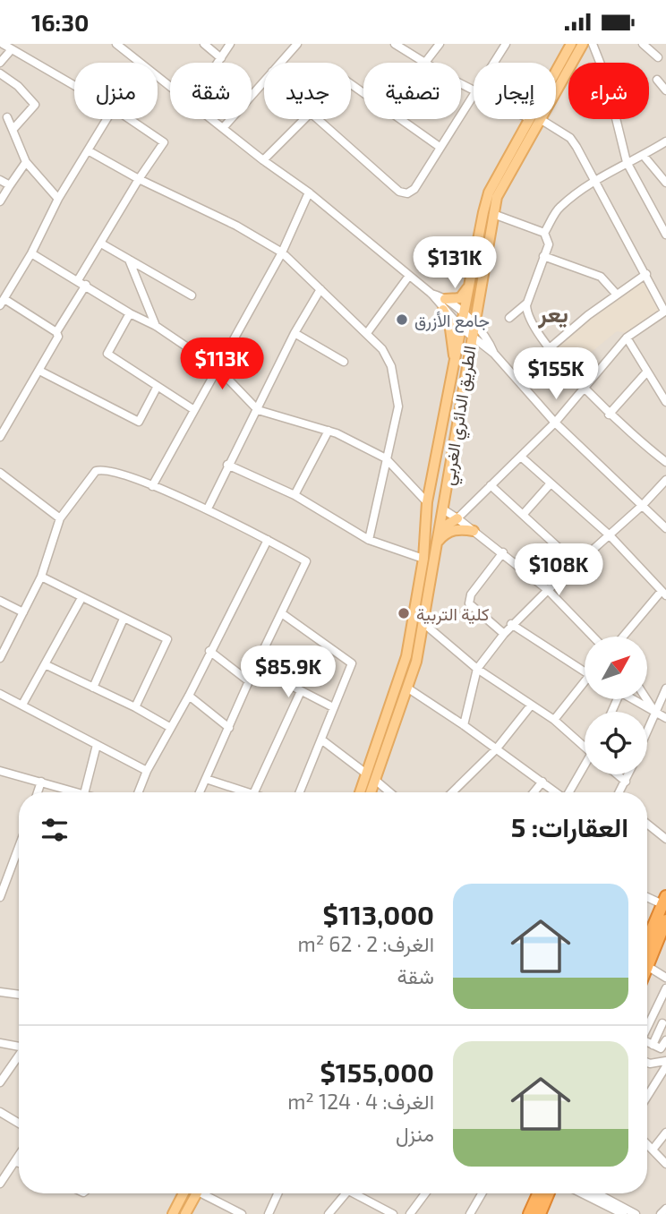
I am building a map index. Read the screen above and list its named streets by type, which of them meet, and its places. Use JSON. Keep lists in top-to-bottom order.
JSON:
{
  "streets": {
    "main road": ["الطريق الدائري الغربي"]
  },
  "districts": ["يعر"],
  "places": ["جامع الأزرق", "كلية التربية"],
  "north": "top right",
  "page": {
    "status": "16:30",
    "chip": [
      "شراء",
      "إيجار",
      "تصفية",
      "جديد",
      "شقة",
      "منزل"
    ],
    "price": [
      "$131K",
      "$113K",
      "$155K",
      "$108K",
      "$85.9K"
    ],
    "heading": "العقارات: 5",
    "list": [
      {
        "name": "$113,000",
        "note": "الغرف: 2 · 62 m² · شقة"
      },
      {
        "name": "$155,000",
        "note": "الغرف: 4 · 124 m² · منزل"
      }
    ]
  }
}
